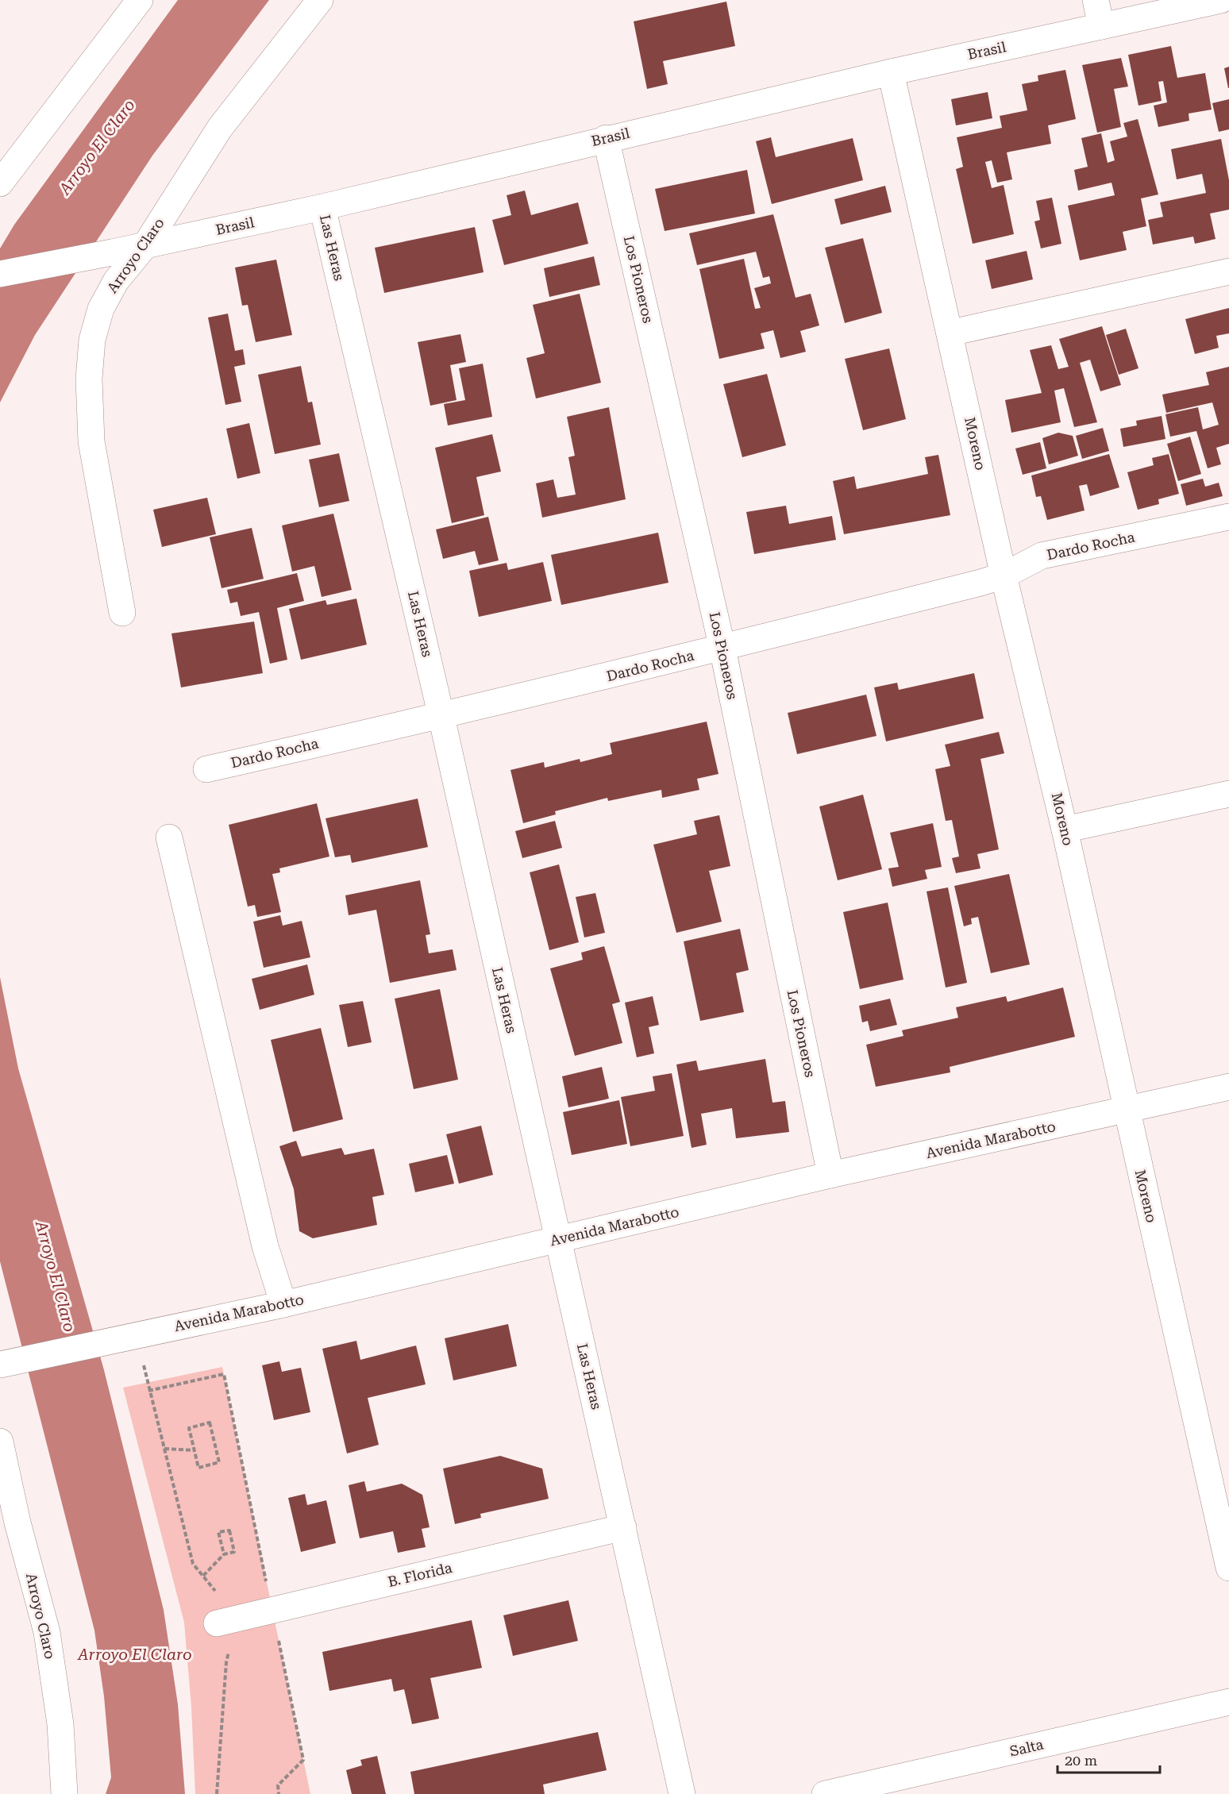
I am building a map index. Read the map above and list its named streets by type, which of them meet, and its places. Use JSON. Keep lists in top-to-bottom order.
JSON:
{
  "streets": {
    "street": [
      "Brasil",
      "Las Heras",
      "Arroyo Claro",
      "Los Pioneros",
      "Moreno",
      "Dardo Rocha",
      "Avenida Marabotto",
      "B. Florida",
      "Salta"
    ]
  },
  "crossings": [
    ["Brasil", "Las Heras"],
    ["Brasil", "Arroyo Claro"],
    ["Brasil", "Los Pioneros"],
    ["Brasil", "Moreno"],
    ["Las Heras", "Dardo Rocha"],
    ["Las Heras", "Avenida Marabotto"],
    ["Las Heras", "B. Florida"],
    ["Los Pioneros", "Dardo Rocha"],
    ["Los Pioneros", "Avenida Marabotto"],
    ["Moreno", "Dardo Rocha"],
    ["Moreno", "Avenida Marabotto"]
  ],
  "water": ["Arroyo El Claro"],
  "scale_bar": "20 m"
}
